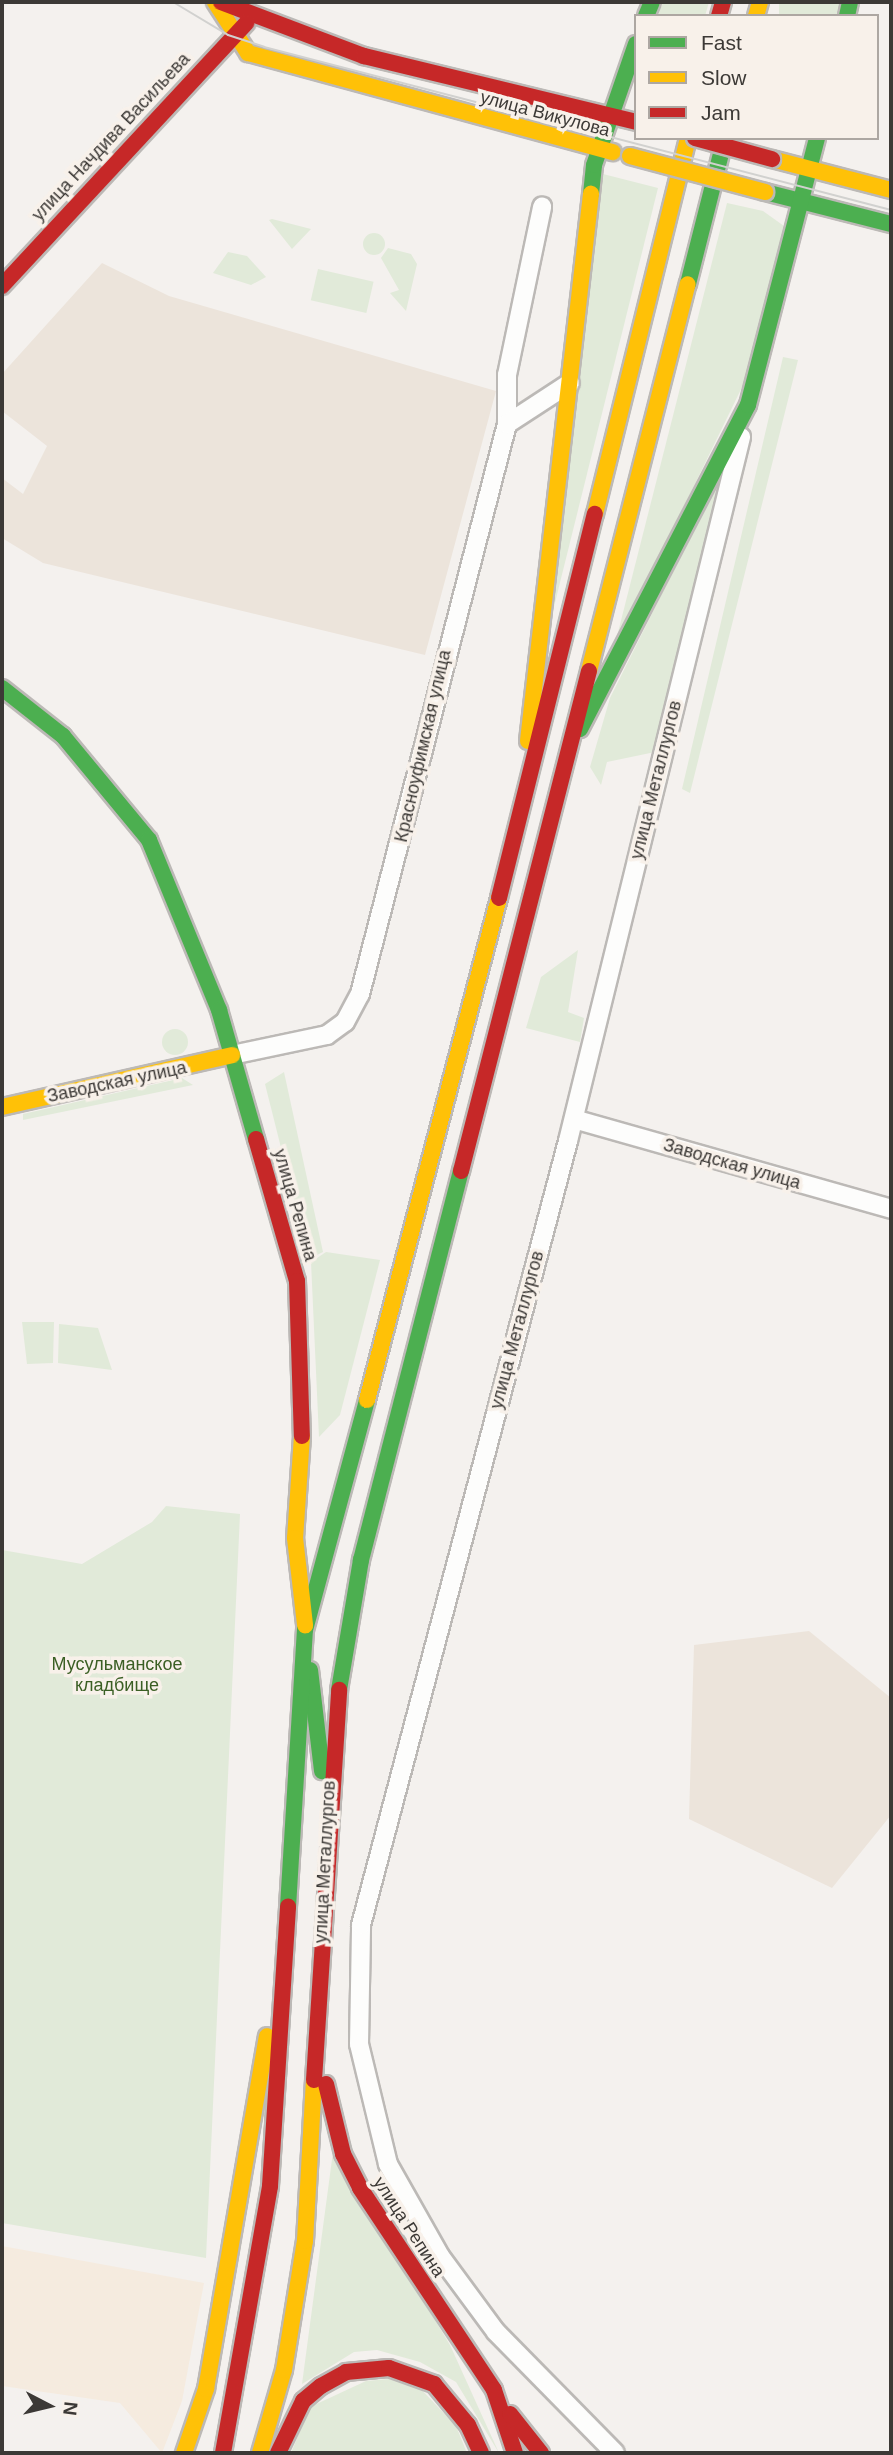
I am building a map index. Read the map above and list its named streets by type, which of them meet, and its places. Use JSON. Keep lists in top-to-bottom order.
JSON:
{
  "streets": {
    "main road": [
      "улица Викулова",
      "улица Начдива Васильева",
      "улица Металлургов",
      "Заводская улица",
      "улица Репина"
    ],
    "street": ["Красноуфимская улица"]
  },
  "crossings": [
    ["улица Викулова", "улица Начдива Васильева"],
    ["улица Викулова", "улица Металлургов"],
    ["Красноуфимская улица", "Заводская улица"],
    ["Красноуфимская улица", "улица Репина"],
    ["улица Металлургов", "Заводская улица"],
    ["улица Металлургов", "улица Репина"],
    ["Заводская улица", "улица Репина"]
  ],
  "parks": ["Мусульманское кладбище"],
  "legend": ["Fast", "Slow", "Jam"],
  "north": "right"
}
